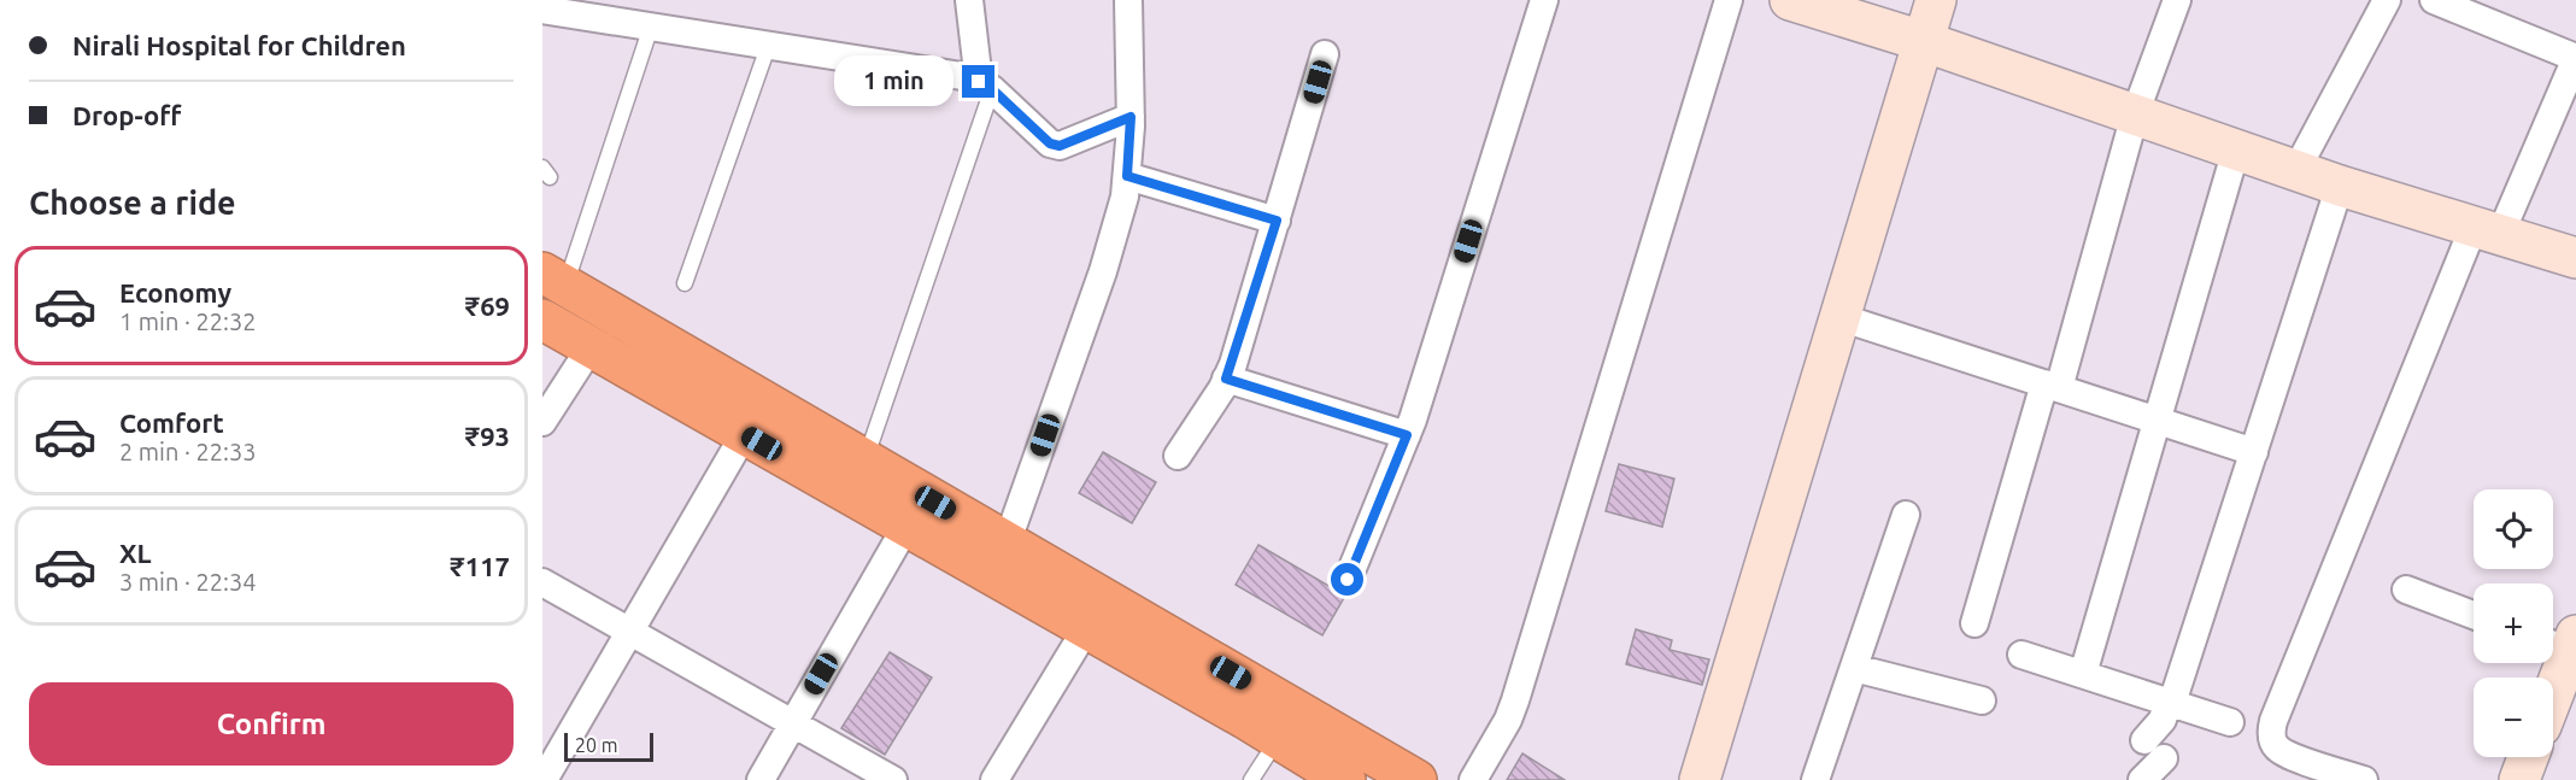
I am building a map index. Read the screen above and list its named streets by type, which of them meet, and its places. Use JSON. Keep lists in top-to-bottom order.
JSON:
{
  "scale_bar": "20 m",
  "page": {
    "banner": ["Nirali Hospital for Children", "Drop-off"],
    "bubble": "1 min",
    "heading": "Choose a ride",
    "list": [
      {
        "name": "Economy",
        "note": "1 min · 22:32",
        "value": "₹69"
      },
      {
        "name": "Comfort",
        "note": "2 min · 22:33",
        "value": "₹93"
      },
      {
        "name": "XL",
        "note": "3 min · 22:34",
        "value": "₹117"
      }
    ],
    "map_buttons": ["+", "−"],
    "buttons": "Confirm",
    "scale": "20 m"
  }
}
